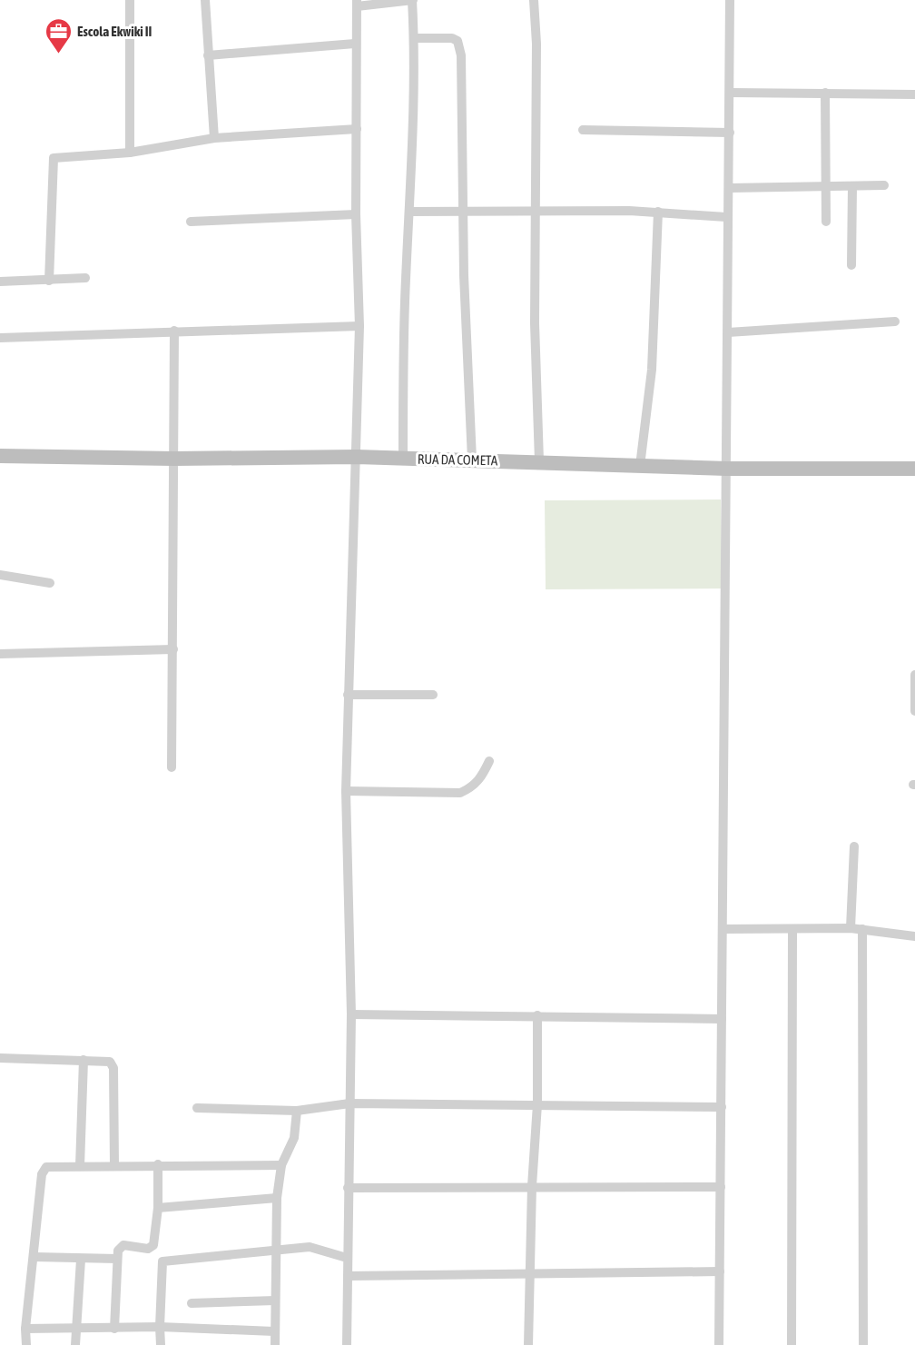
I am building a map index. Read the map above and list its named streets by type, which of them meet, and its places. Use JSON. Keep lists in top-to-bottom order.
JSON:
{
  "streets": {
    "street": ["RUA DA COMETA"]
  },
  "places": {
    "office": ["Escola Ekwiki II"]
  }
}
